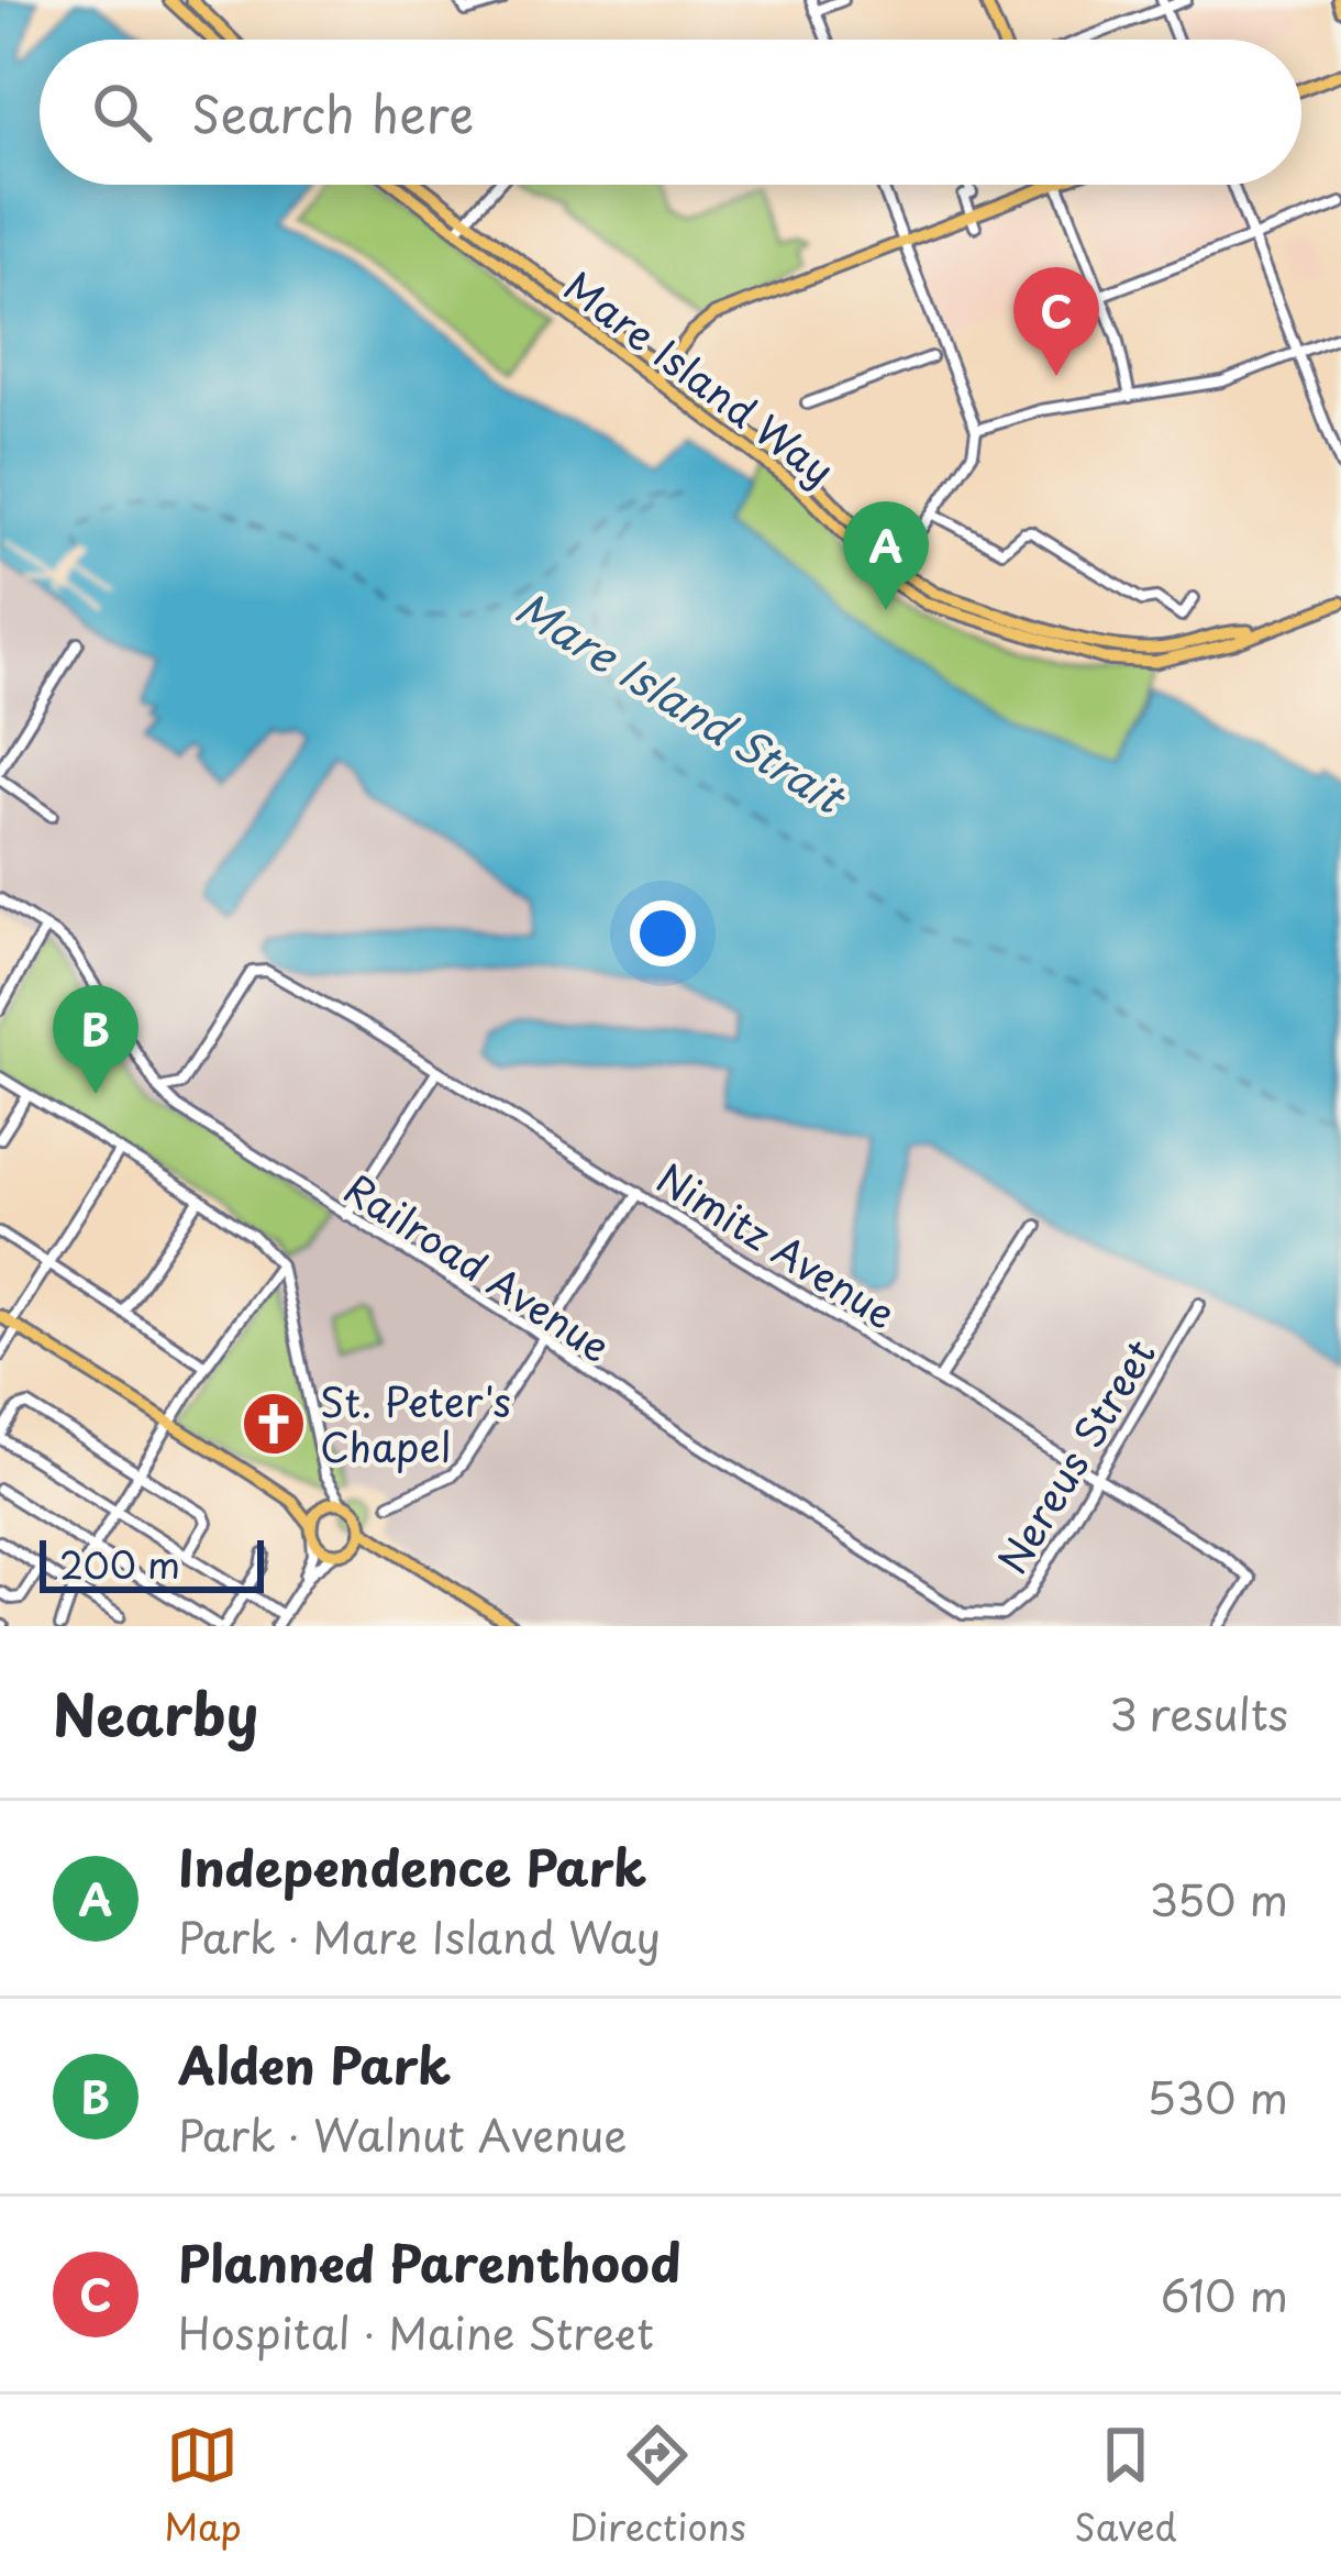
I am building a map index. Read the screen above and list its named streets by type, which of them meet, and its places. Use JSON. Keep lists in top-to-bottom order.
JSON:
{
  "streets": {
    "main road": ["Mare Island Way"],
    "street": ["Nimitz Avenue", "Railroad Avenue", "Nereus Street"]
  },
  "crossings": [
    ["Nimitz Avenue", "Railroad Avenue"],
    ["Nimitz Avenue", "Nereus Street"],
    ["Railroad Avenue", "Nereus Street"]
  ],
  "water": ["Mare Island Strait"],
  "places": {
    "church": ["St. Peter's Chapel"]
  },
  "scale_bar": "200 m",
  "page": {
    "search": "Search here",
    "pins": ["C", "A", "B"],
    "scale": "200 m",
    "heading": ["Nearby", "3 results"],
    "list": [
      {
        "mark": "A",
        "name": "Independence Park",
        "note": "Park · Mare Island Way",
        "value": "350 m"
      },
      {
        "mark": "B",
        "name": "Alden Park",
        "note": "Park · Walnut Avenue",
        "value": "530 m"
      },
      {
        "mark": "C",
        "name": "Planned Parenthood",
        "note": "Hospital · Maine Street",
        "value": "610 m"
      }
    ],
    "nav": ["Map", "Directions", "Saved"]
  }
}
